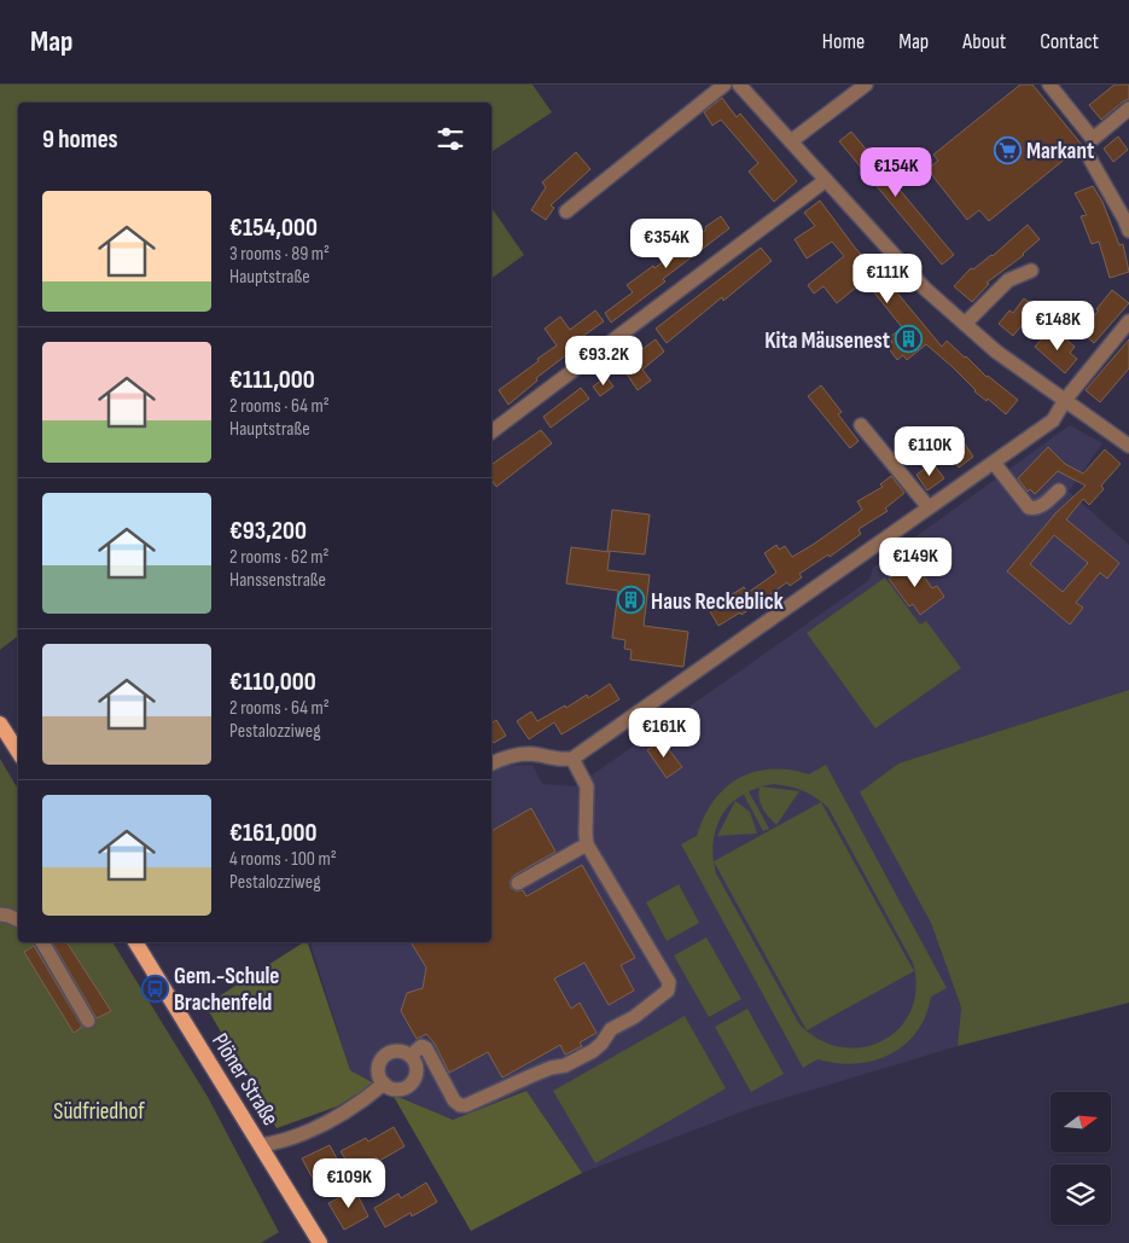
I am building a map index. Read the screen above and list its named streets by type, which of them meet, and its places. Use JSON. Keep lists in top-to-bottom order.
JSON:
{
  "streets": {
    "main road": ["Plöner Straße"]
  },
  "parks": ["Südfriedhof"],
  "places": {
    "supermarket": ["Markant"],
    "building": ["Kita Mäusenest", "Haus Reckeblick"],
    "bus stop": ["Gem.-Schule Brachenfeld"]
  },
  "north": "right",
  "page": {
    "header": "Map",
    "nav": [
      "Home",
      "Map",
      "About",
      "Contact"
    ],
    "heading": "9 homes",
    "price": [
      "€154K",
      "€354K",
      "€111K",
      "€148K",
      "€93.2K",
      "€110K",
      "€149K",
      "€161K",
      "€109K"
    ],
    "list": [
      {
        "name": "€154,000",
        "note": "3 rooms · 89 m² · Hauptstraße"
      },
      {
        "name": "€111,000",
        "note": "2 rooms · 64 m² · Hauptstraße"
      },
      {
        "name": "€93,200",
        "note": "2 rooms · 62 m² · Hanssenstraße"
      },
      {
        "name": "€110,000",
        "note": "2 rooms · 64 m² · Pestalozziweg"
      },
      {
        "name": "€161,000",
        "note": "4 rooms · 100 m² · Pestalozziweg"
      }
    ]
  }
}
